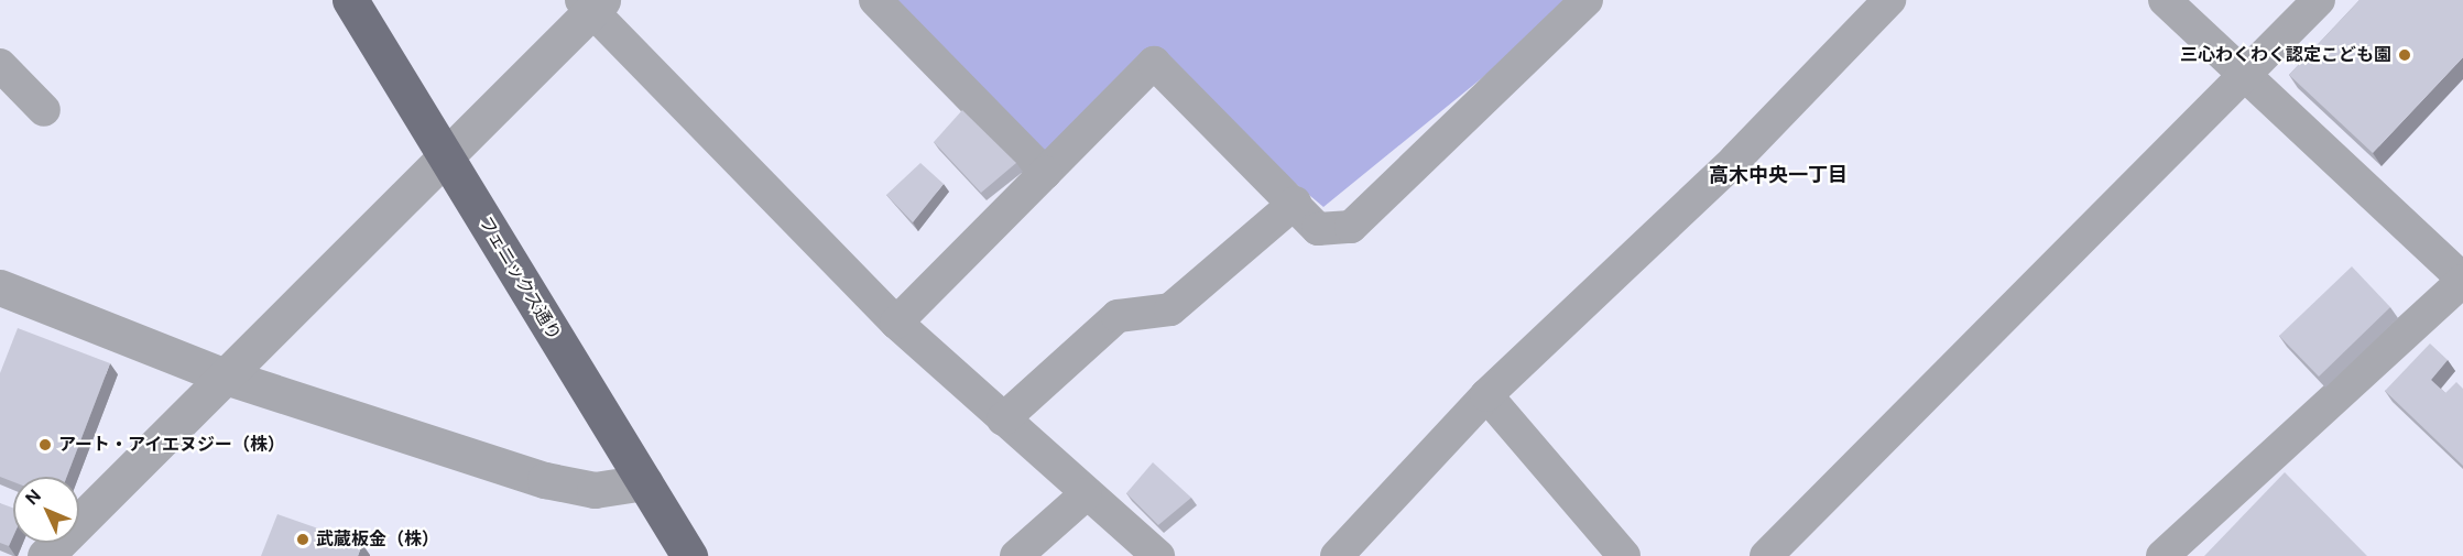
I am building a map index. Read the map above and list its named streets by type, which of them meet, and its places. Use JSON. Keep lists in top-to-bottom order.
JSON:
{
  "streets": {
    "main road": ["フェニックス通り"]
  },
  "districts": ["高木中央一丁目"],
  "places": ["三心わくわく認定こども園", "アート・アイエヌジー（株）", "武蔵板金（株）"],
  "north": "top left"
}
